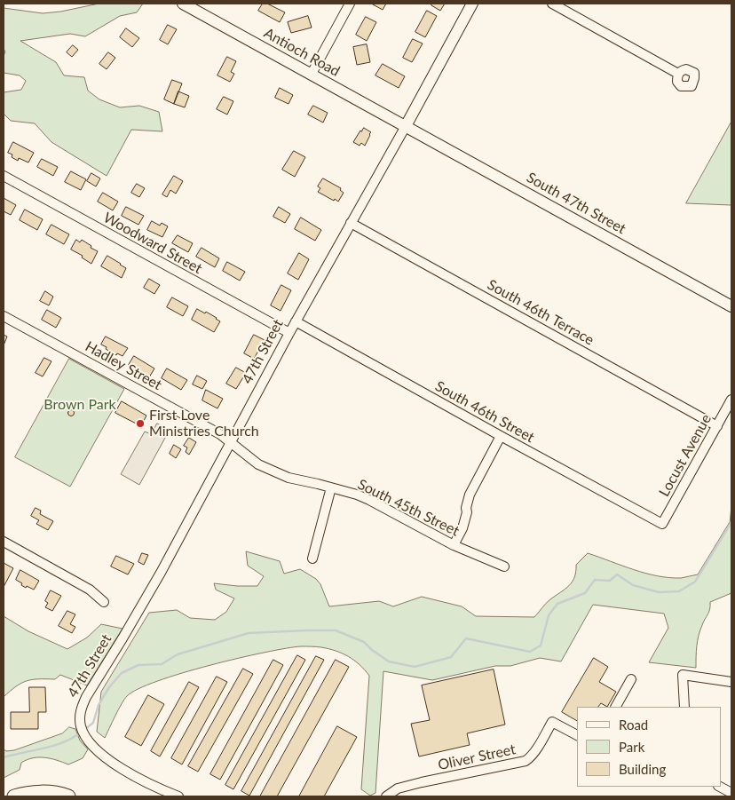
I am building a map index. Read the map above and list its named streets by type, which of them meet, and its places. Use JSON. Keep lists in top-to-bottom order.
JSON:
{
  "streets": {
    "main road": ["Antioch Road", "South 47th Street", "47th Street"],
    "street": [
      "Woodward Street",
      "South 46th Terrace",
      "Hadley Street",
      "South 46th Street",
      "Locust Avenue",
      "South 45th Street",
      "Oliver Street"
    ]
  },
  "crossings": [
    ["Antioch Road", "South 47th Street"],
    ["Antioch Road", "47th Street"],
    ["South 47th Street", "47th Street"],
    ["Woodward Street", "47th Street"],
    ["South 46th Terrace", "47th Street"],
    ["South 46th Terrace", "Locust Avenue"],
    ["47th Street", "Hadley Street"],
    ["47th Street", "South 46th Street"],
    ["47th Street", "South 45th Street"],
    ["Hadley Street", "South 45th Street"],
    ["South 46th Street", "Locust Avenue"]
  ],
  "parks": ["Brown Park"],
  "places": ["First Love Ministries Church"],
  "legend": ["Road", "Park", "Building"]
}
